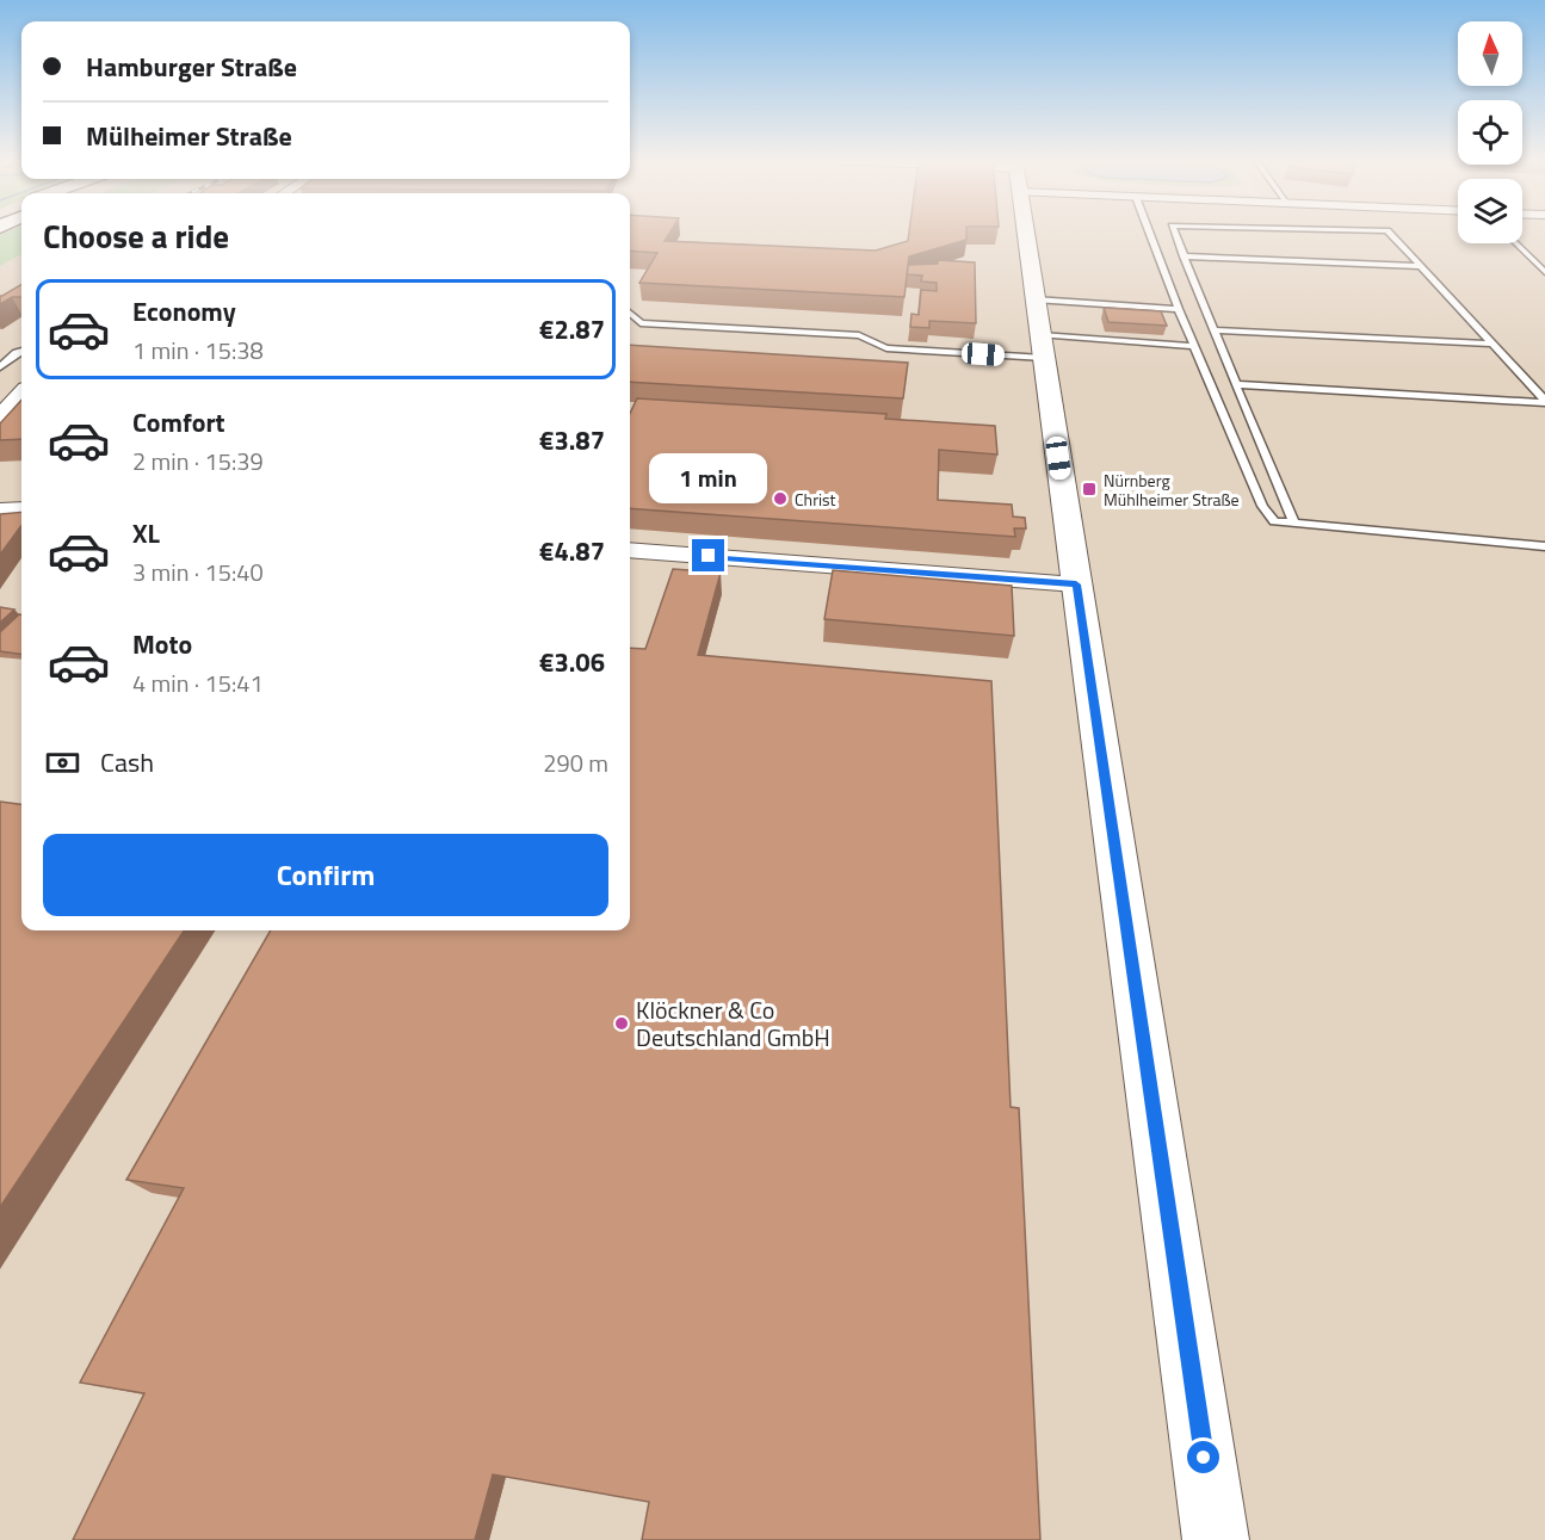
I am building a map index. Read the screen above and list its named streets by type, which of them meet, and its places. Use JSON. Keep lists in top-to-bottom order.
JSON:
{
  "places": {
    "transit": ["Nürnberg Mühlheimer Straße"],
    "other": ["Christ", "Klöckner & Co Deutschland GmbH"]
  },
  "north": "top",
  "page": {
    "banner": ["Hamburger Straße", "Mülheimer Straße"],
    "heading": "Choose a ride",
    "list": [
      {
        "name": "Economy",
        "note": "1 min · 15:38",
        "value": "€2.87"
      },
      {
        "name": "Comfort",
        "note": "2 min · 15:39",
        "value": "€3.87"
      },
      {
        "name": "XL",
        "note": "3 min · 15:40",
        "value": "€4.87"
      },
      {
        "name": "Moto",
        "note": "4 min · 15:41",
        "value": "€3.06"
      }
    ],
    "bubble": "1 min",
    "pay": ["Cash", "290 m"],
    "buttons": "Confirm"
  }
}
